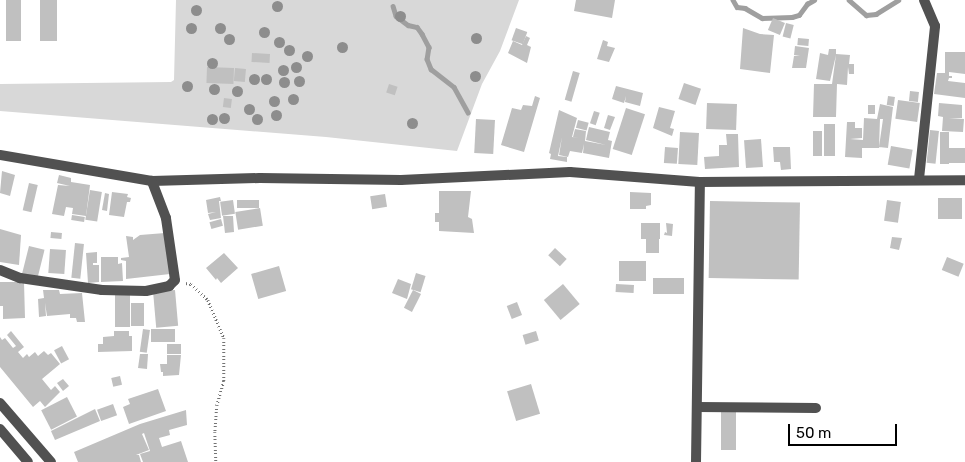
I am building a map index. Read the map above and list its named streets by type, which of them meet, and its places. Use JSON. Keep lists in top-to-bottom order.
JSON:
{
  "scale_bar": "50 m"
}
